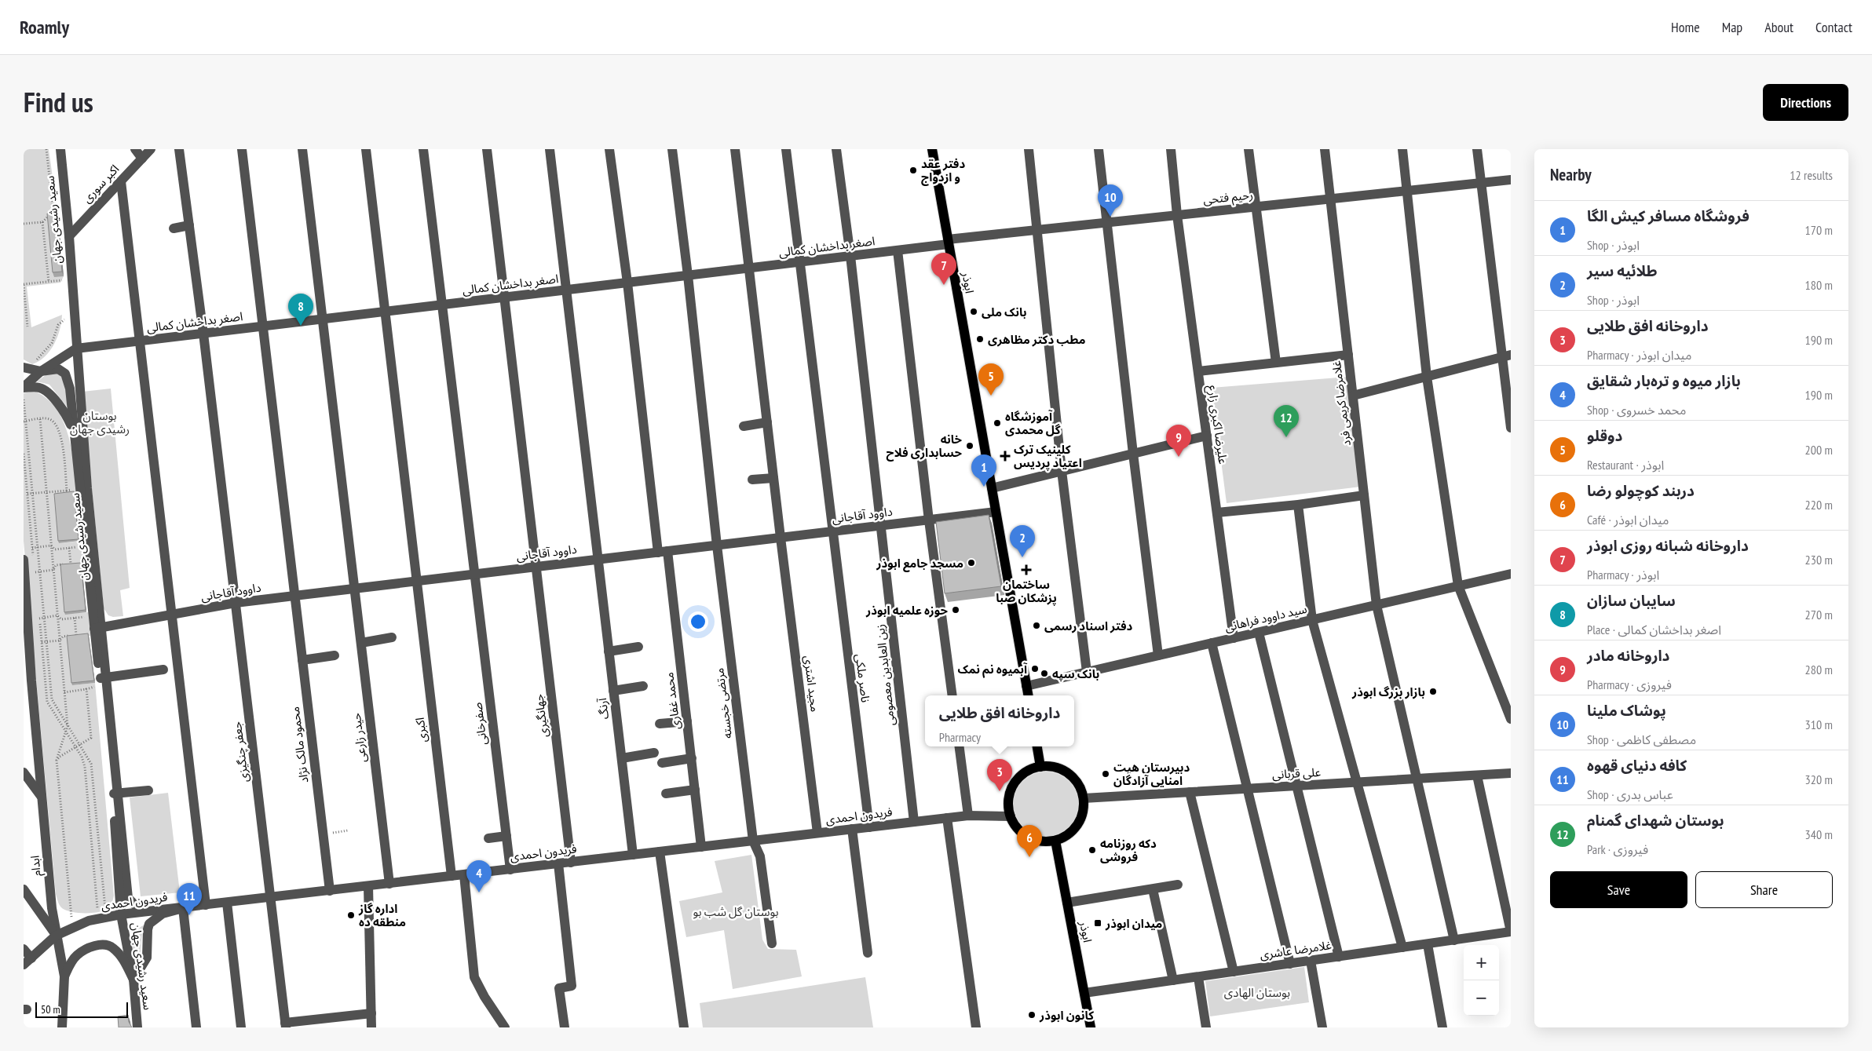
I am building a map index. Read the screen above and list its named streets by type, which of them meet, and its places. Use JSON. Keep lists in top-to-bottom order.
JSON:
{
  "streets": {
    "main road": ["ابوذر"],
    "street": [
      "اکبر سوری",
      "رحیم فتحی",
      "سعید رشیدی جهان",
      "اصغر بداخشان کمالی",
      "غلامرضا کریمی فرد",
      "علیرضا اکبری زارع",
      "داوود آقاجانی",
      "سید داوود فراهانی",
      "زین العابدین معصومی",
      "ناصر ملکی",
      "مجید اشتری",
      "محمد غفاری",
      "مرتضی خجسته",
      "آرنگ",
      "جهانگیری",
      "صفرخانی",
      "اکبری",
      "حیدر زارعی",
      "محمود مالک نژاد",
      "جعفر چنگیزی",
      "علی قربانی",
      "فریدون احمدی",
      "ابدام",
      "غلامرضا عاشری"
    ]
  },
  "crossings": [
    ["اکبر سوری", "سعید رشیدی جهان"],
    ["رحیم فتحی", "اصغر بداخشان کمالی"],
    ["رحیم فتحی", "ابوذر"],
    ["رحیم فتحی", "غلامرضا کریمی فرد"],
    ["رحیم فتحی", "علیرضا اکبری زارع"],
    ["سعید رشیدی جهان", "اصغر بداخشان کمالی"],
    ["سعید رشیدی جهان", "داوود آقاجانی"],
    ["سعید رشیدی جهان", "فریدون احمدی"],
    ["اصغر بداخشان کمالی", "ابوذر"],
    ["اصغر بداخشان کمالی", "زین العابدین معصومی"],
    ["اصغر بداخشان کمالی", "ناصر ملکی"],
    ["اصغر بداخشان کمالی", "مجید اشتری"],
    ["اصغر بداخشان کمالی", "محمد غفاری"],
    ["اصغر بداخشان کمالی", "مرتضی خجسته"],
    ["اصغر بداخشان کمالی", "آرنگ"],
    ["اصغر بداخشان کمالی", "جهانگیری"],
    ["اصغر بداخشان کمالی", "صفرخانی"],
    ["اصغر بداخشان کمالی", "اکبری"],
    ["اصغر بداخشان کمالی", "حیدر زارعی"],
    ["اصغر بداخشان کمالی", "محمود مالک نژاد"],
    ["اصغر بداخشان کمالی", "جعفر چنگیزی"],
    ["ابوذر", "داوود آقاجانی"],
    ["ابوذر", "سید داوود فراهانی"],
    ["ابوذر", "علی قربانی"],
    ["ابوذر", "فریدون احمدی"],
    ["ابوذر", "غلامرضا عاشری"],
    ["غلامرضا کریمی فرد", "سید داوود فراهانی"],
    ["غلامرضا کریمی فرد", "علی قربانی"],
    ["غلامرضا کریمی فرد", "غلامرضا عاشری"],
    ["علیرضا اکبری زارع", "سید داوود فراهانی"],
    ["داوود آقاجانی", "زین العابدین معصومی"],
    ["داوود آقاجانی", "ناصر ملکی"],
    ["داوود آقاجانی", "مجید اشتری"],
    ["داوود آقاجانی", "محمد غفاری"],
    ["داوود آقاجانی", "مرتضی خجسته"],
    ["داوود آقاجانی", "آرنگ"],
    ["داوود آقاجانی", "جهانگیری"],
    ["داوود آقاجانی", "صفرخانی"],
    ["داوود آقاجانی", "اکبری"],
    ["داوود آقاجانی", "حیدر زارعی"],
    ["داوود آقاجانی", "محمود مالک نژاد"],
    ["داوود آقاجانی", "جعفر چنگیزی"],
    ["زین العابدین معصومی", "فریدون احمدی"],
    ["ناصر ملکی", "فریدون احمدی"],
    ["مجید اشتری", "فریدون احمدی"],
    ["محمد غفاری", "فریدون احمدی"],
    ["مرتضی خجسته", "فریدون احمدی"],
    ["آرنگ", "فریدون احمدی"],
    ["جهانگیری", "فریدون احمدی"],
    ["صفرخانی", "فریدون احمدی"],
    ["اکبری", "فریدون احمدی"],
    ["حیدر زارعی", "فریدون احمدی"],
    ["محمود مالک نژاد", "فریدون احمدی"],
    ["جعفر چنگیزی", "فریدون احمدی"],
    ["علی قربانی", "فریدون احمدی"],
    ["فریدون احمدی", "ابدام"]
  ],
  "parks": ["بوستان رشیدی جهان", "بوستان گل شب بو", "بوستان الهادی"],
  "places": {
    "other": [
      "دفتر عقد و ازدواج",
      "بانک ملی",
      "مطب دکتر مظاهری",
      "آموزشگاه گل محمدی",
      "خانه حسابداری فلاح",
      "مسجد جامع ابوذر",
      "حوزه علمیه ابوذر",
      "دفتر اسناد رسمی",
      "آبمیوه نم نمک",
      "بانک سپه",
      "بازار بزرگ ابوذر",
      "دبیرستان هیت امنایی آزادگان",
      "دکه روزنامه فروشی",
      "اداره گاز منطقه ده",
      "کانون ابوذر"
    ],
    "health": ["کلینیک ترک اعتیاد پردیس", "ساختمان پزشکان صبا"],
    "transit": ["میدان ابوذر"]
  },
  "scale_bar": "50 m",
  "page": {
    "header": "Roamly",
    "nav": [
      "Home",
      "Map",
      "About",
      "Contact"
    ],
    "title": "Find us",
    "buttons": [
      "Directions",
      ["Save", "Share"]
    ],
    "heading": ["Nearby", "12 results"],
    "pins": [
      "10",
      "7",
      "8",
      "5",
      "12",
      "9",
      "1",
      "2",
      "3",
      "6",
      "4",
      "11"
    ],
    "list": [
      {
        "mark": "1",
        "name": "فروشگاه مسافر کیش الگا",
        "note": "Shop · ابوذر",
        "value": "170 m"
      },
      {
        "mark": "2",
        "name": "طلائیه سیر",
        "note": "Shop · ابوذر",
        "value": "180 m"
      },
      {
        "mark": "3",
        "name": "داروخانه افق طلایی",
        "note": "Pharmacy · میدان ابوذر",
        "value": "190 m"
      },
      {
        "mark": "4",
        "name": "بازار میوه و تره‌بار شقایق",
        "note": "Shop · محمد خسروی",
        "value": "190 m"
      },
      {
        "mark": "5",
        "name": "دوقلو",
        "note": "Restaurant · ابوذر",
        "value": "200 m"
      },
      {
        "mark": "6",
        "name": "دربند کوچولو رضا",
        "note": "Café · میدان ابوذر",
        "value": "220 m"
      },
      {
        "mark": "7",
        "name": "داروخانه شبانه روزی ابوذر",
        "note": "Pharmacy · ابوذر",
        "value": "230 m"
      },
      {
        "mark": "8",
        "name": "سایبان سازان",
        "note": "Place · اصغر بداخشان کمالی",
        "value": "270 m"
      },
      {
        "mark": "9",
        "name": "داروخانه مادر",
        "note": "Pharmacy · فیروزی",
        "value": "280 m"
      },
      {
        "mark": "10",
        "name": "پوشاک ملینا",
        "note": "Shop · مصطفی کاظمی",
        "value": "310 m"
      },
      {
        "mark": "11",
        "name": "کافه دنیای قهوه",
        "note": "Shop · عباس بدری",
        "value": "320 m"
      },
      {
        "mark": "12",
        "name": "بوستان شهدای گمنام",
        "note": "Park · فیروزی",
        "value": "340 m"
      }
    ],
    "popup": ["داروخانه افق طلایی", "Pharmacy"],
    "map_buttons": ["+", "−"],
    "scale": "50 m"
  }
}
